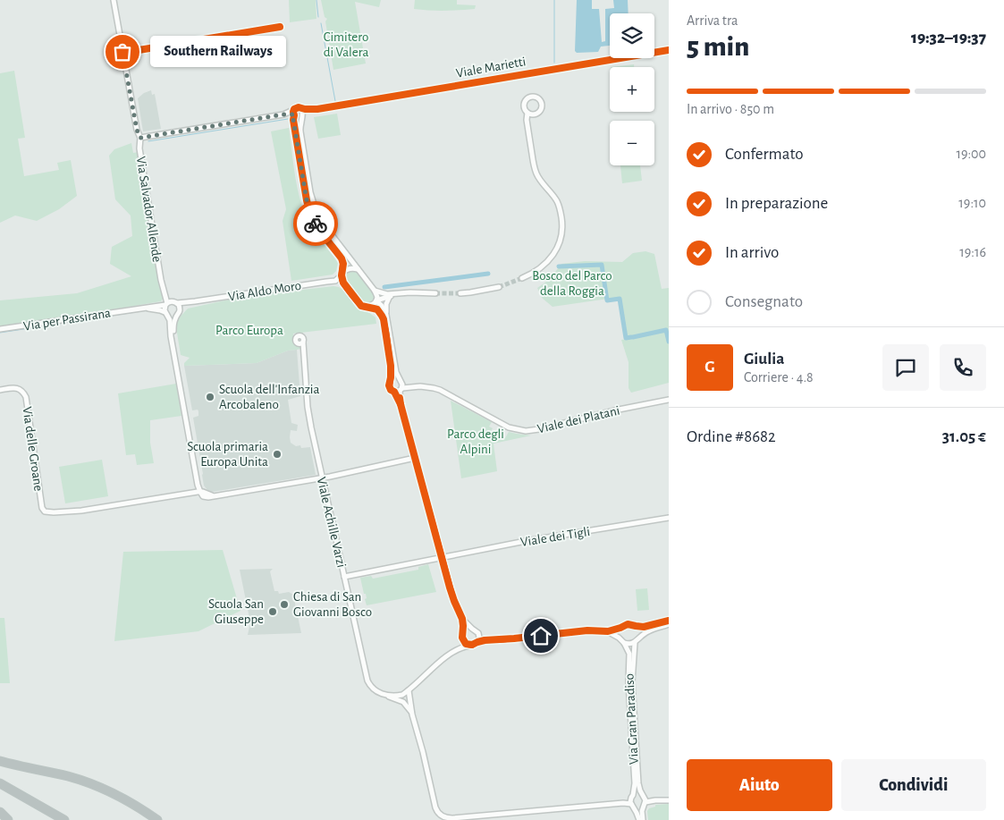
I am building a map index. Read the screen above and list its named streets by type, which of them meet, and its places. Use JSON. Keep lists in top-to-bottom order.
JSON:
{
  "streets": {
    "street": [
      "Viale Marietti",
      "Via Salvador Allende",
      "Via Aldo Moro",
      "Via per Passirana",
      "Viale dei Platani",
      "Via delle Groane",
      "Viale Achille Varzi",
      "Viale dei Tigli",
      "Via Gran Paradiso"
    ]
  },
  "crossings": [
    ["Via Salvador Allende", "Via Aldo Moro"],
    ["Via Salvador Allende", "Via per Passirana"],
    ["Via Aldo Moro", "Via per Passirana"],
    ["Viale Achille Varzi", "Viale dei Tigli"]
  ],
  "parks": [
    "Cimitero di Valera",
    "Bosco del Parco della Roggia",
    "Parco Europa",
    "Parco degli Alpini"
  ],
  "places": [
    "Southern Railways",
    "Scuola dell'Infanzia Arcobaleno",
    "Scuola primaria Europa Unita",
    "Chiesa di San Giovanni Bosco",
    "Scuola San Giuseppe"
  ],
  "page": {
    "heading": ["5 min", "Arriva tra", "19:32–19:37"],
    "panel": [
      "Giulia",
      "Corriere · 4.8",
      "Ordine #8682",
      "31.05 €"
    ],
    "map_buttons": ["+", "−"],
    "bubble": "Southern Railways",
    "bar": "In arrivo · 850 m",
    "list": [
      ["Confermato", "19:00"],
      ["In preparazione", "19:10"],
      ["In arrivo", "19:16"],
      "Consegnato"
    ],
    "round": "G",
    "buttons": ["Aiuto", "Condividi"]
  }
}
